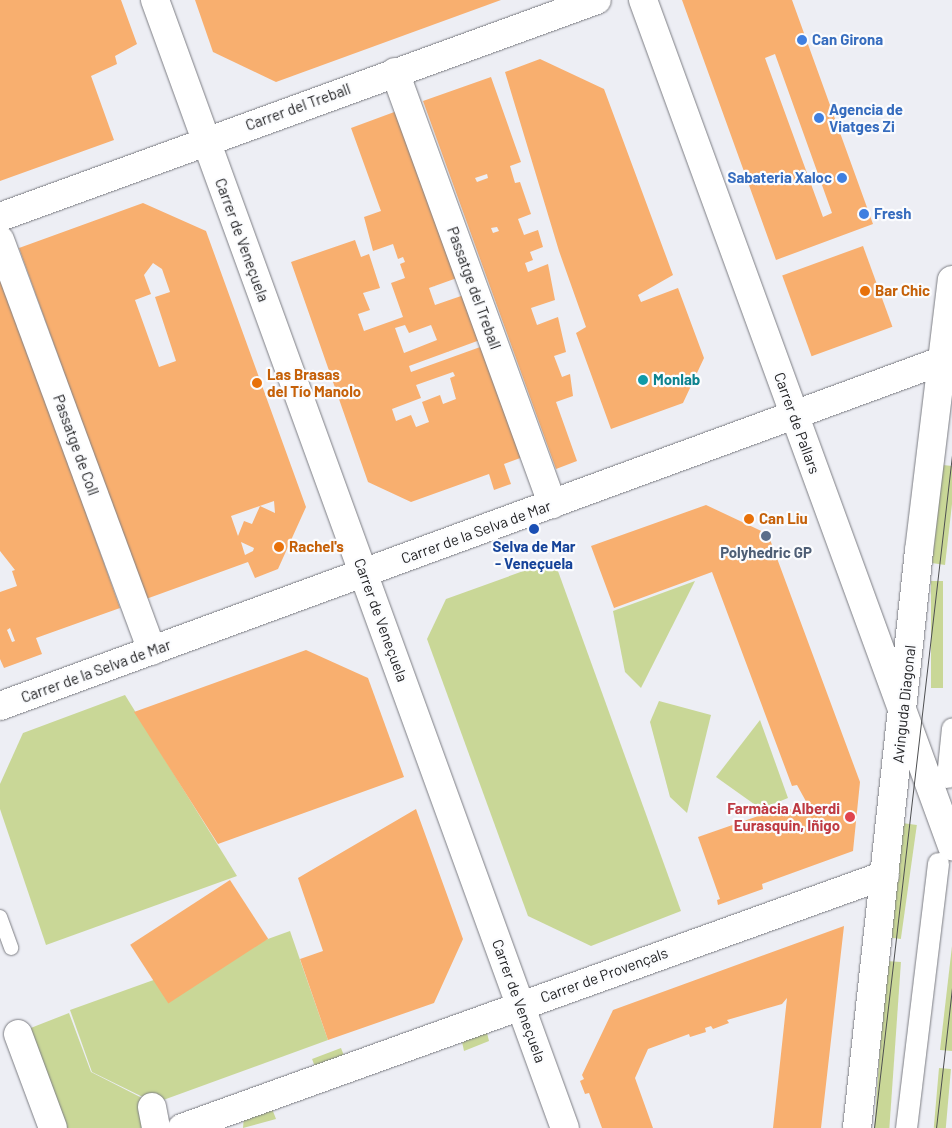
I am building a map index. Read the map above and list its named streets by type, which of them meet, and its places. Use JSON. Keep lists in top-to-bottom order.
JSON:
{
  "streets": {
    "street": [
      "Carrer del Treball",
      "Carrer de Veneçuela",
      "Passatge del Treball",
      "Carrer de Pallars",
      "Passatge de Coll",
      "Carrer de la Selva de Mar",
      "Avinguda Diagonal",
      "Carrer de Provençals"
    ]
  },
  "crossings": [
    ["Carrer del Treball", "Carrer de Veneçuela"],
    ["Carrer del Treball", "Passatge del Treball"],
    ["Carrer de Veneçuela", "Carrer de la Selva de Mar"],
    ["Carrer de Veneçuela", "Carrer de Provençals"],
    ["Passatge del Treball", "Carrer de la Selva de Mar"],
    ["Carrer de Pallars", "Carrer de la Selva de Mar"],
    ["Carrer de Pallars", "Avinguda Diagonal"],
    ["Passatge de Coll", "Carrer de la Selva de Mar"],
    ["Carrer de la Selva de Mar", "Avinguda Diagonal"],
    ["Avinguda Diagonal", "Carrer de Provençals"]
  ],
  "places": [
    "Can Girona",
    "Agencia de Viatges Zi",
    "Sabateria Xaloc",
    "Fresh",
    "Bar Chic",
    "Monlab",
    "Las Brasas del Tío Manolo",
    "Can Liu",
    "Selva de Mar - Veneçuela",
    "Polyhedric GP",
    "Rachel's",
    "Farmàcia Alberdi Eurasquin, Iñigo"
  ]
}
